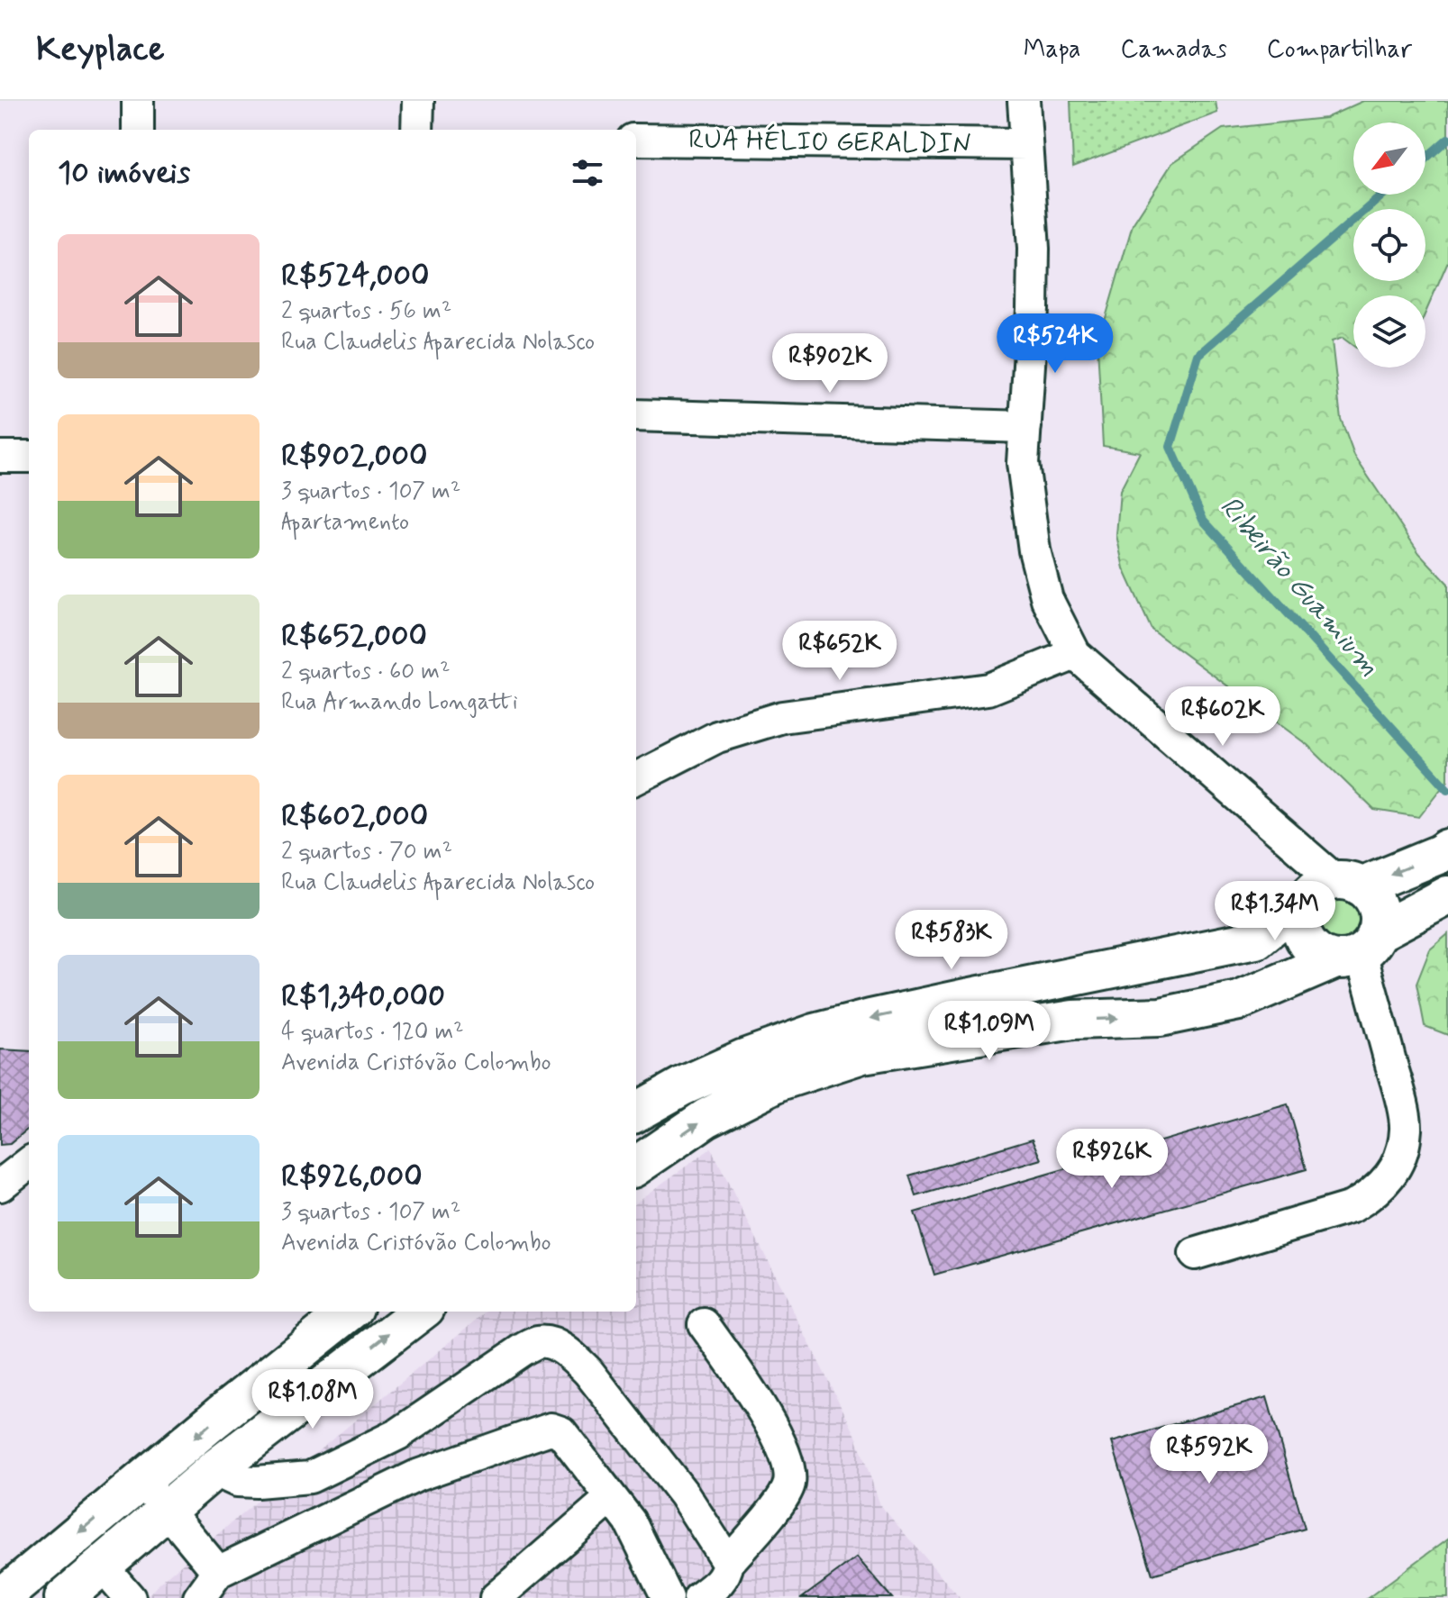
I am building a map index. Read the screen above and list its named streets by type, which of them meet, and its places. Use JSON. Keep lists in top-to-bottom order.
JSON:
{
  "streets": {
    "street": ["RUA HÉLIO GERALDIN"]
  },
  "water": ["Ribeirão Guamium"],
  "north": "bottom left",
  "page": {
    "header": "Keyplace",
    "nav": ["Mapa", "Camadas", "Compartilhar"],
    "heading": "10 imóveis",
    "list": [
      {
        "name": "R$524,000",
        "note": "2 quartos · 56 m² · Rua Claudelis Aparecida Nolasco"
      },
      {
        "name": "R$902,000",
        "note": "3 quartos · 107 m² · Apartamento"
      },
      {
        "name": "R$652,000",
        "note": "2 quartos · 60 m² · Rua Armando Longatti"
      },
      {
        "name": "R$602,000",
        "note": "2 quartos · 70 m² · Rua Claudelis Aparecida Nolasco"
      },
      {
        "name": "R$1,340,000",
        "note": "4 quartos · 120 m² · Avenida Cristóvão Colombo"
      },
      {
        "name": "R$926,000",
        "note": "3 quartos · 107 m² · Avenida Cristóvão Colombo"
      }
    ],
    "price": [
      "R$524K",
      "R$902K",
      "R$652K",
      "R$602K",
      "R$1.34M",
      "R$583K",
      "R$1.09M",
      "R$926K",
      "R$1.08M",
      "R$592K"
    ]
  }
}
